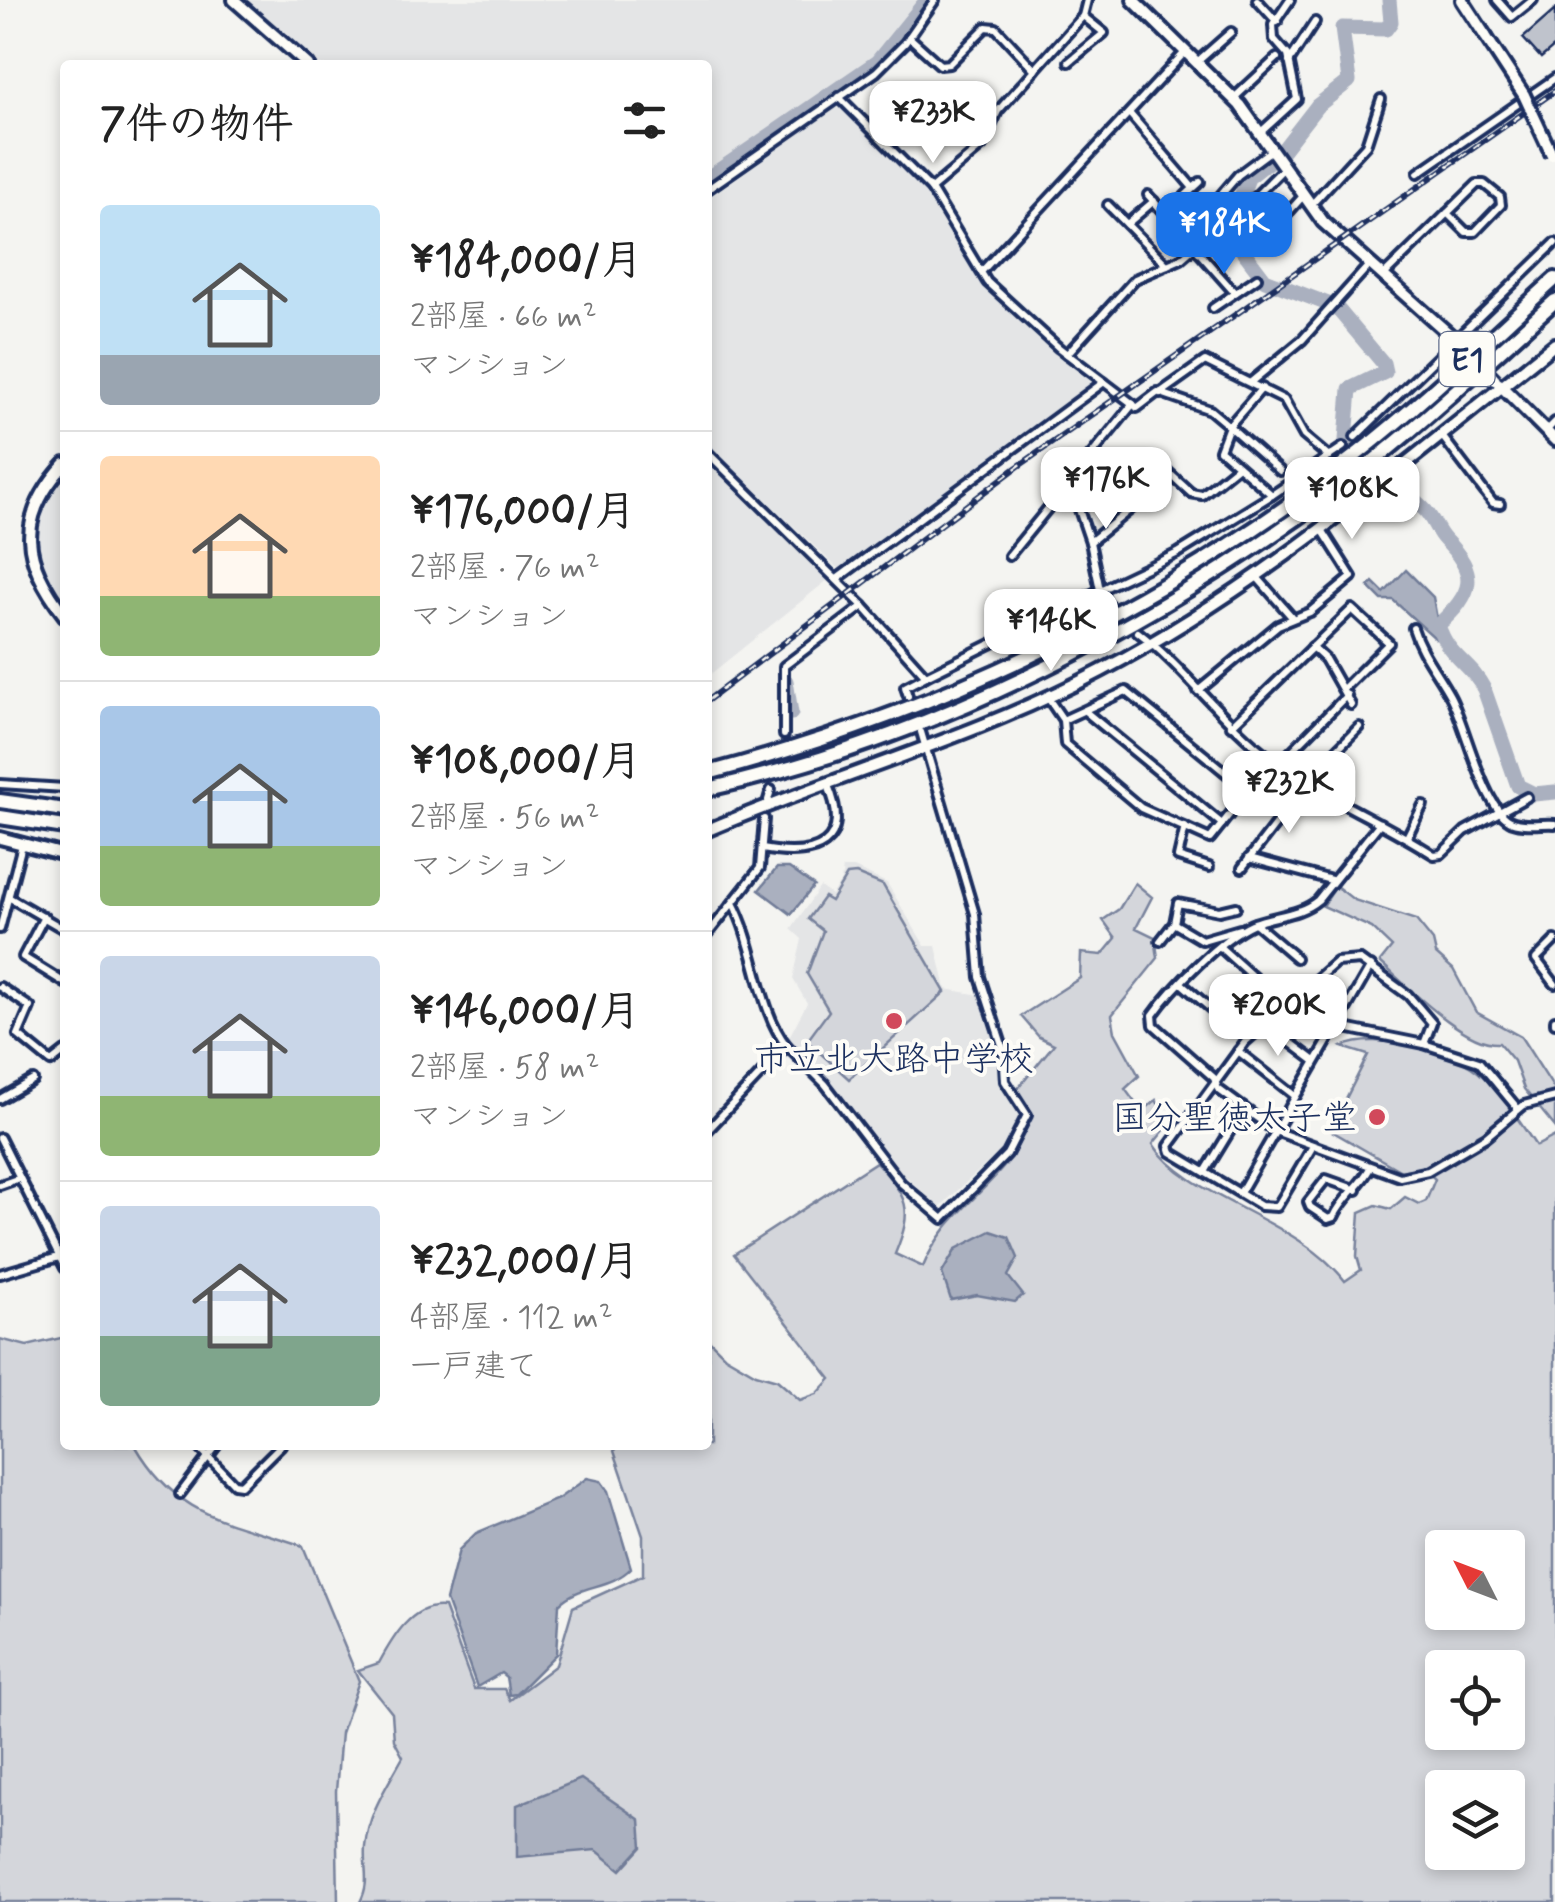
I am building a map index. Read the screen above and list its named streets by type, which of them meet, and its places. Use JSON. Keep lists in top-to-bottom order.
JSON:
{
  "streets": {
    "highway": ["E1"]
  },
  "places": ["市立北大路中学校", "国分聖徳太子堂"],
  "north": "top left",
  "page": {
    "heading": "7件の物件",
    "price": [
      "¥233K",
      "¥184K",
      "¥176K",
      "¥108K",
      "¥146K",
      "¥232K",
      "¥200K"
    ],
    "list": [
      {
        "name": "¥184,000/月",
        "note": "2部屋 · 66 m² · マンション"
      },
      {
        "name": "¥176,000/月",
        "note": "2部屋 · 76 m² · マンション"
      },
      {
        "name": "¥108,000/月",
        "note": "2部屋 · 56 m² · マンション"
      },
      {
        "name": "¥146,000/月",
        "note": "2部屋 · 58 m² · マンション"
      },
      {
        "name": "¥232,000/月",
        "note": "4部屋 · 112 m² · 一戸建て"
      }
    ]
  }
}
